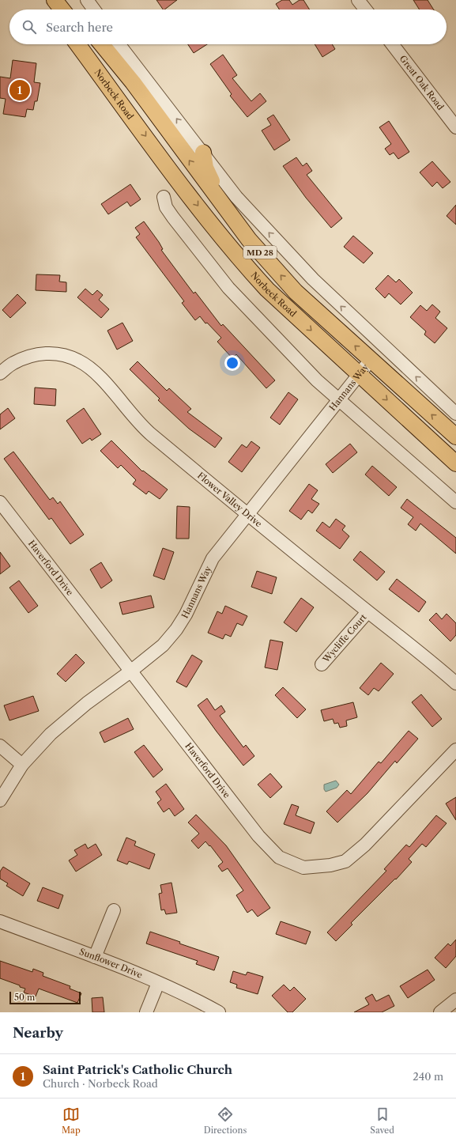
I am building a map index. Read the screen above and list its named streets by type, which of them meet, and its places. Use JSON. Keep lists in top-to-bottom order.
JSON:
{
  "streets": {
    "main road": ["Norbeck Road", "MD 28"],
    "street": [
      "Great Oak Road",
      "Hannans Way",
      "Flower Valley Drive",
      "Haverford Drive",
      "Wycliffe Court",
      "Sunflower Drive"
    ]
  },
  "crossings": [
    ["Norbeck Road", "Hannans Way"],
    ["Hannans Way", "Flower Valley Drive"],
    ["Hannans Way", "Haverford Drive"],
    ["Flower Valley Drive", "Wycliffe Court"]
  ],
  "scale_bar": "50 m",
  "page": {
    "search": "Search here",
    "pins": "1",
    "scale": "50 m",
    "heading": "Nearby",
    "list": [
      {
        "mark": "1",
        "name": "Saint Patrick's Catholic Church",
        "note": "Church · Norbeck Road",
        "value": "240 m"
      }
    ],
    "nav": ["Map", "Directions", "Saved"]
  }
}
